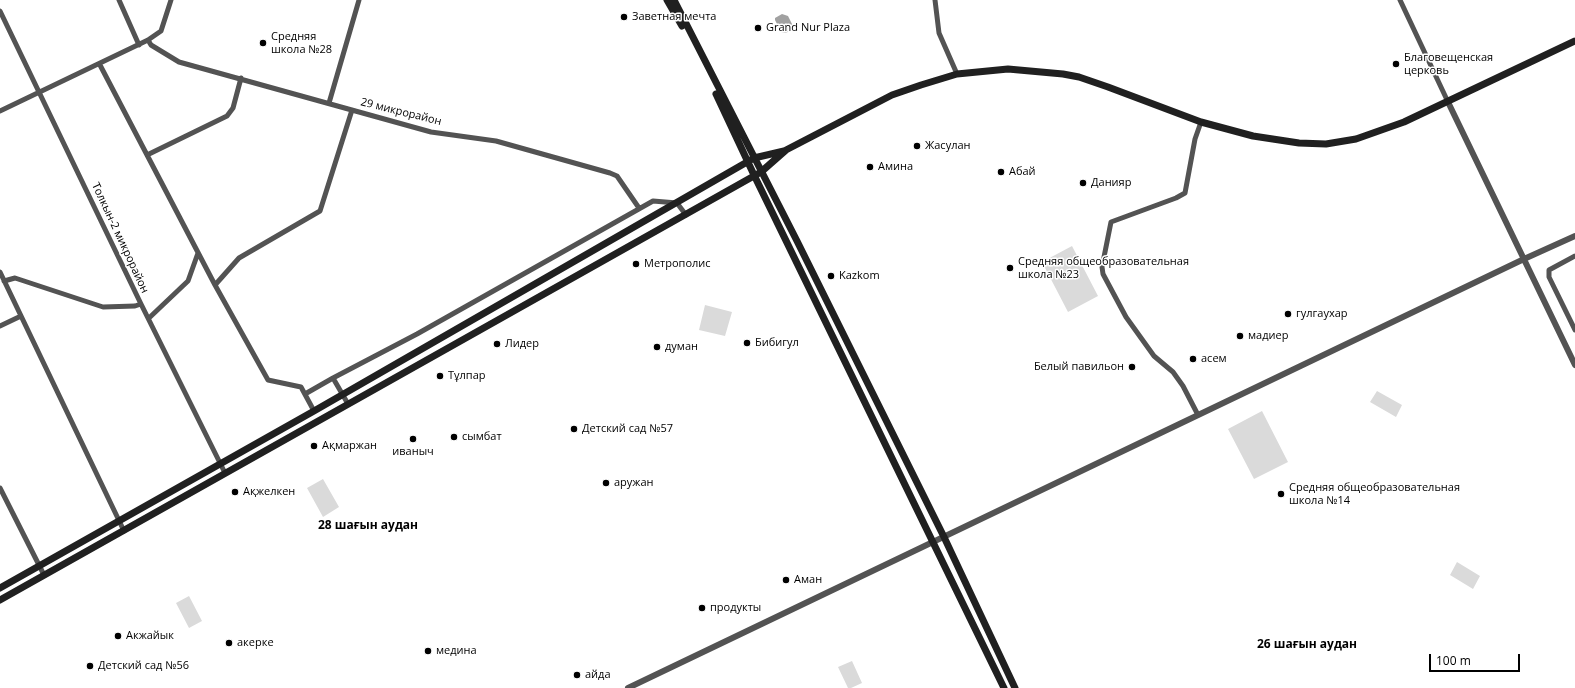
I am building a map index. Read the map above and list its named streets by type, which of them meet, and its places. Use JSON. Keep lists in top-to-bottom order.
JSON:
{
  "streets": {
    "street": ["29 микрорайон", "Толкын-2 микрорайон"]
  },
  "districts": ["28 шағын аудан", "26 шағын аудан"],
  "places": [
    "Заветная мечта",
    "Grand Nur Plaza",
    "Средняя школа №28",
    "Благовещенская церковь",
    "Жасулан",
    "Амина",
    "Абай",
    "Данияр",
    "Метрополис",
    "Средняя общеобразовательная школа №23",
    "Kazkom",
    "гулгаухар",
    "мадиер",
    "Бибигул",
    "Лидер",
    "думан",
    "асем",
    "Белый павильон",
    "Тұлпар",
    "Детский сад №57",
    "сымбат",
    "иваныч",
    "Ақмаржан",
    "аружан",
    "Ақжелкен",
    "Cредняя общеобразовательная школа №14",
    "Аман",
    "продукты",
    "Акжайык",
    "акерке",
    "медина",
    "Детский сад №56",
    "айда"
  ],
  "scale_bar": "100 m"
}
